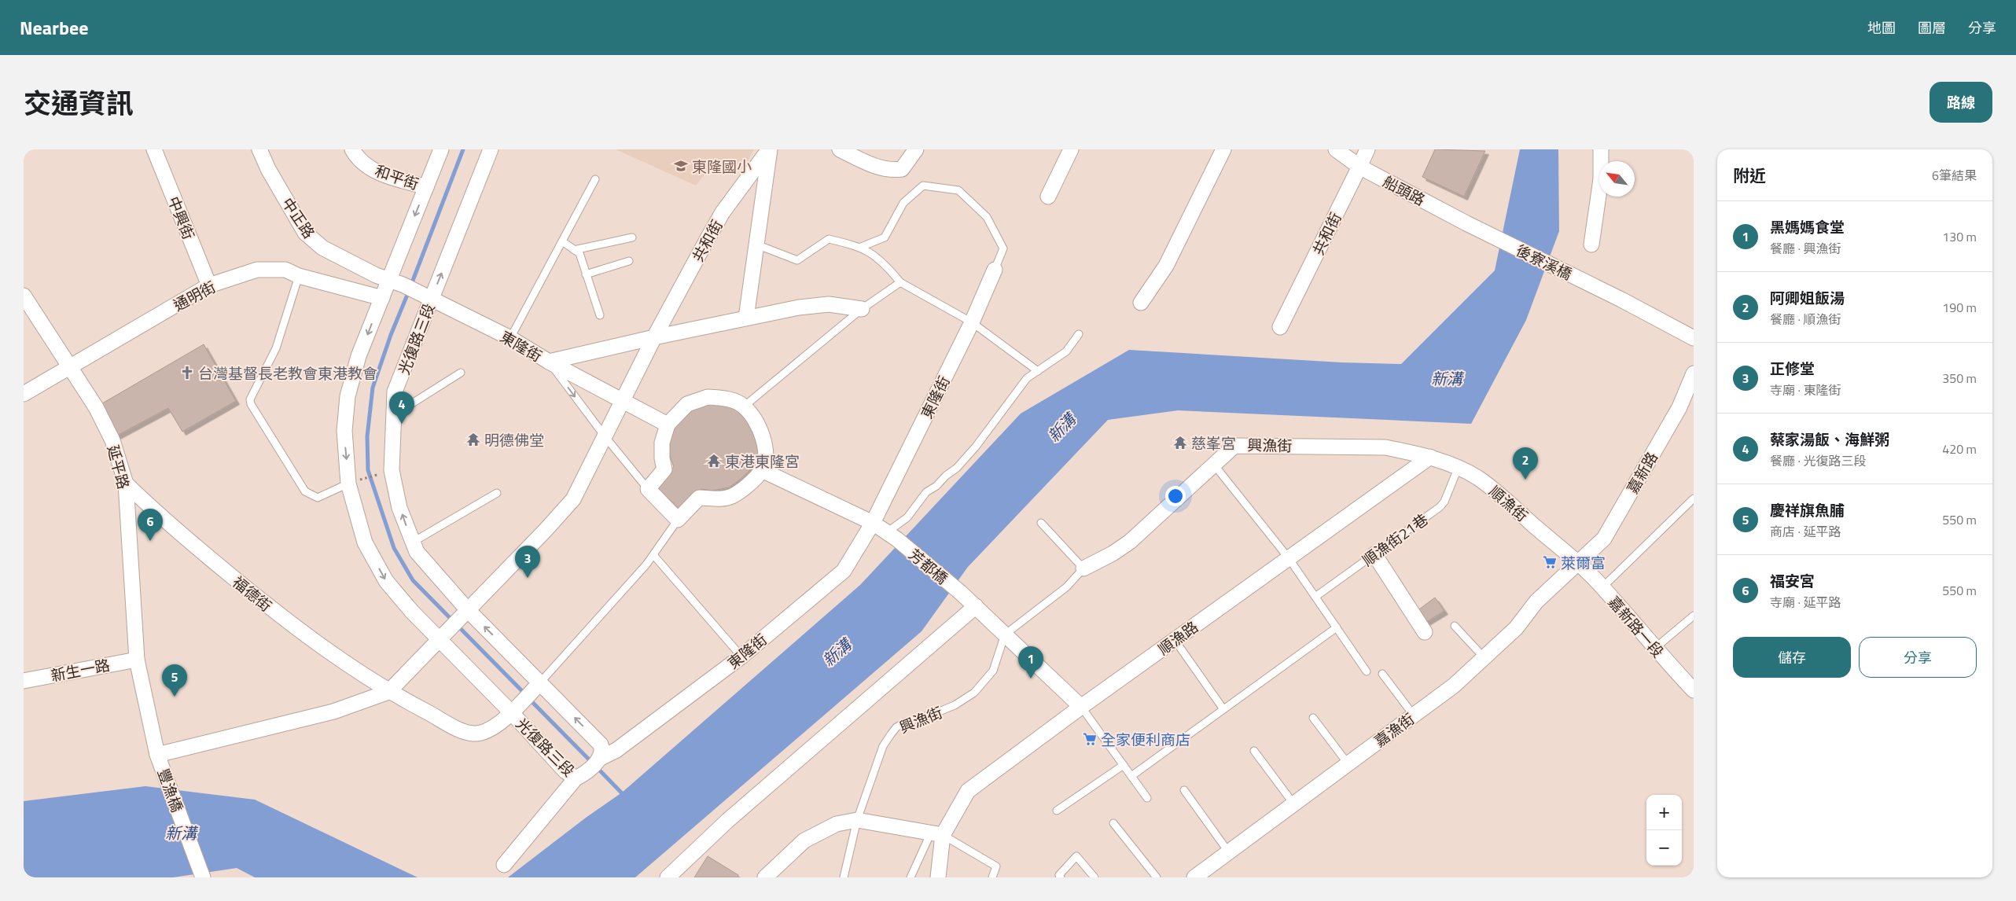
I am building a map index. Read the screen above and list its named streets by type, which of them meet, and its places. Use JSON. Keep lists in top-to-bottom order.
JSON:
{
  "streets": {
    "street": [
      "和平街",
      "船頭路",
      "中興街",
      "中正路",
      "共和街",
      "後寮溪橋",
      "通明街",
      "光復路三段",
      "東隆街",
      "興漁街",
      "延平路",
      "嘉新路",
      "順漁街",
      "芳都橋",
      "福德街",
      "嘉新路一段",
      "順漁路",
      "新生一路",
      "嘉漁街",
      "豐漁橋"
    ],
    "lane": ["順漁街21巷"]
  },
  "crossings": [
    ["和平街", "光復路三段"],
    ["船頭路", "共和街"],
    ["船頭路", "後寮溪橋"],
    ["中興街", "通明街"],
    ["中正路", "光復路三段"],
    ["中正路", "東隆街"],
    ["共和街", "東隆街"],
    ["通明街", "光復路三段"],
    ["通明街", "延平路"],
    ["光復路三段", "東隆街"],
    ["光復路三段", "福德街"],
    ["東隆街", "芳都橋"],
    ["興漁街", "順漁街"],
    ["興漁街", "順漁路"],
    ["延平路", "福德街"],
    ["延平路", "新生一路"],
    ["延平路", "豐漁橋"],
    ["嘉新路", "順漁街"],
    ["嘉新路", "嘉新路一段"],
    ["嘉新路", "嘉漁街"],
    ["順漁街", "順漁街21巷"],
    ["順漁街", "嘉新路一段"],
    ["順漁街", "順漁路"],
    ["順漁街", "嘉漁街"],
    ["嘉新路一段", "嘉漁街"]
  ],
  "water": ["新溝"],
  "places": {
    "school or university": ["東隆國小"],
    "church": ["台灣基督長老教會東港教會"],
    "temple": ["明德佛堂", "慈峯宮", "東港東隆宮"],
    "supermarket": ["萊爾富", "全家便利商店"]
  },
  "north": "top left",
  "page": {
    "header": "Nearbee",
    "nav": ["地圖", "圖層", "分享"],
    "title": "交通資訊",
    "buttons": [
      "路線",
      ["儲存", "分享"]
    ],
    "heading": ["附近", "6筆結果"],
    "list": [
      {
        "mark": "1",
        "name": "黑媽媽食堂",
        "note": "餐廳 · 興漁街",
        "value": "130 m"
      },
      {
        "mark": "2",
        "name": "阿卿姐飯湯",
        "note": "餐廳 · 順漁街",
        "value": "190 m"
      },
      {
        "mark": "3",
        "name": "正修堂",
        "note": "寺廟 · 東隆街",
        "value": "350 m"
      },
      {
        "mark": "4",
        "name": "蔡家湯飯、海鮮粥",
        "note": "餐廳 · 光復路三段",
        "value": "420 m"
      },
      {
        "mark": "5",
        "name": "慶祥旗魚脯",
        "note": "商店 · 延平路",
        "value": "550 m"
      },
      {
        "mark": "6",
        "name": "福安宮",
        "note": "寺廟 · 延平路",
        "value": "550 m"
      }
    ],
    "pins": [
      "4",
      "2",
      "6",
      "3",
      "1",
      "5"
    ],
    "map_buttons": ["+", "−"]
  }
}
